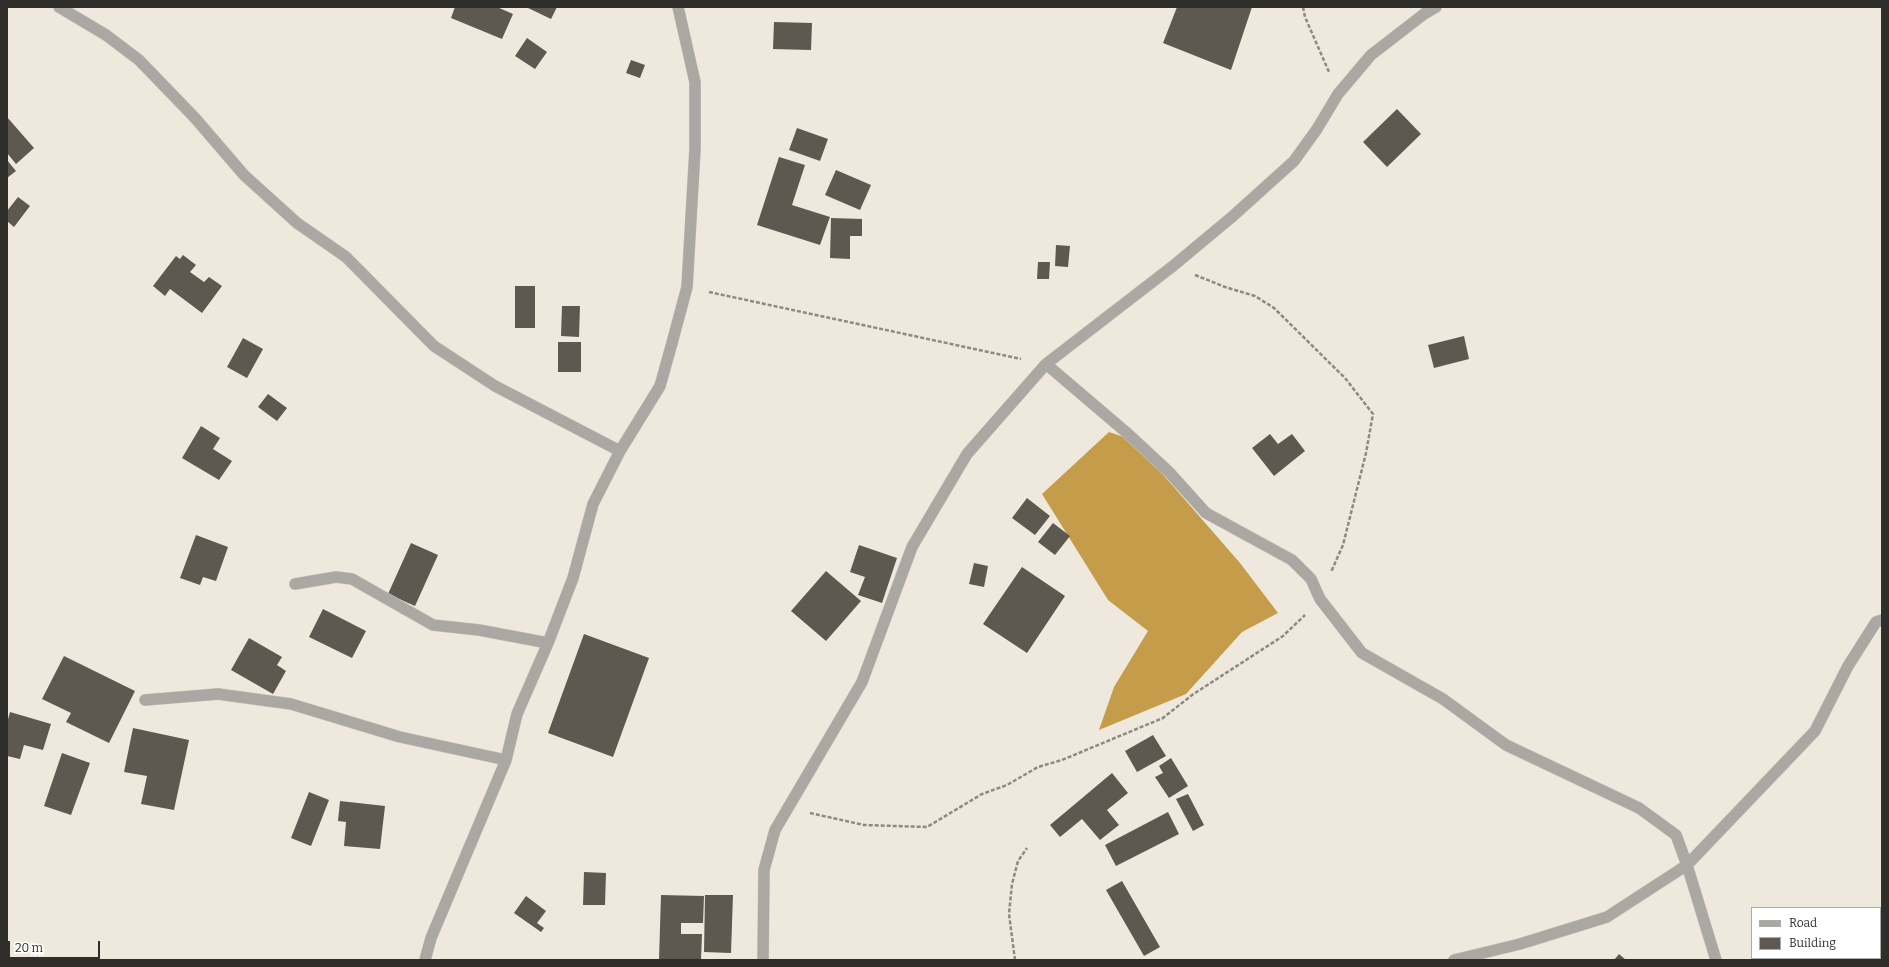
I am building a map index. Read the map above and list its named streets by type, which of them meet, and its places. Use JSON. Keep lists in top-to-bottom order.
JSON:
{
  "legend": ["Road", "Building"],
  "scale_bar": "20 m"
}
